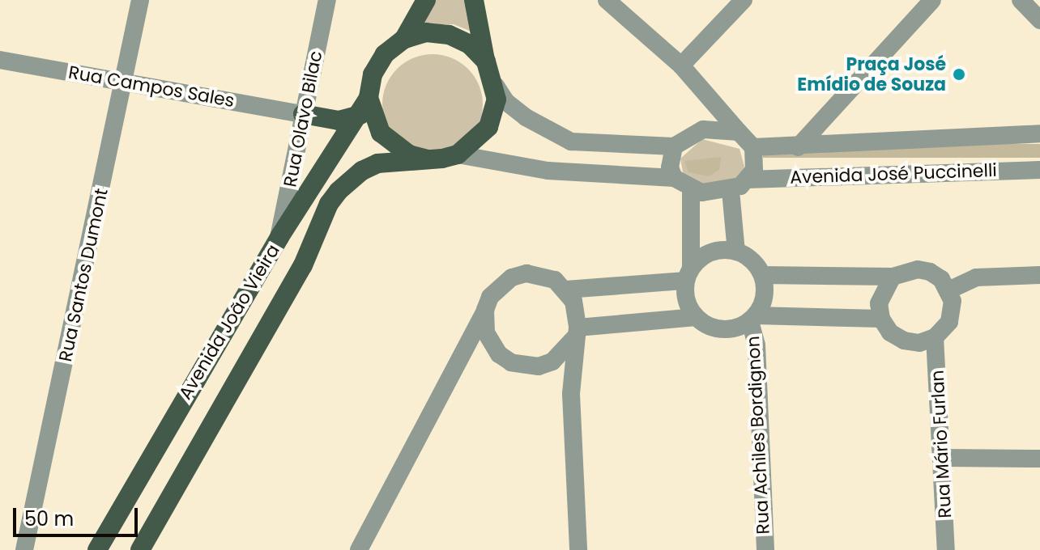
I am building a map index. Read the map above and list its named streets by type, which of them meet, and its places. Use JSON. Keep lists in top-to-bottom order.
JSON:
{
  "streets": {
    "main road": ["Avenida João Vieira"],
    "street": [
      "Rua Campos Sales",
      "Rua Olavo Bilac",
      "Avenida José Puccinelli",
      "Rua Santos Dumont",
      "Rua Achiles Bordignon",
      "Rua Mário Furlan"
    ]
  },
  "crossings": [
    ["Rua Campos Sales", "Rua Olavo Bilac"],
    ["Rua Campos Sales", "Rua Santos Dumont"],
    ["Rua Olavo Bilac", "Avenida João Vieira"]
  ],
  "places": ["Praça José Emídio de Souza"],
  "scale_bar": "50 m"
}
